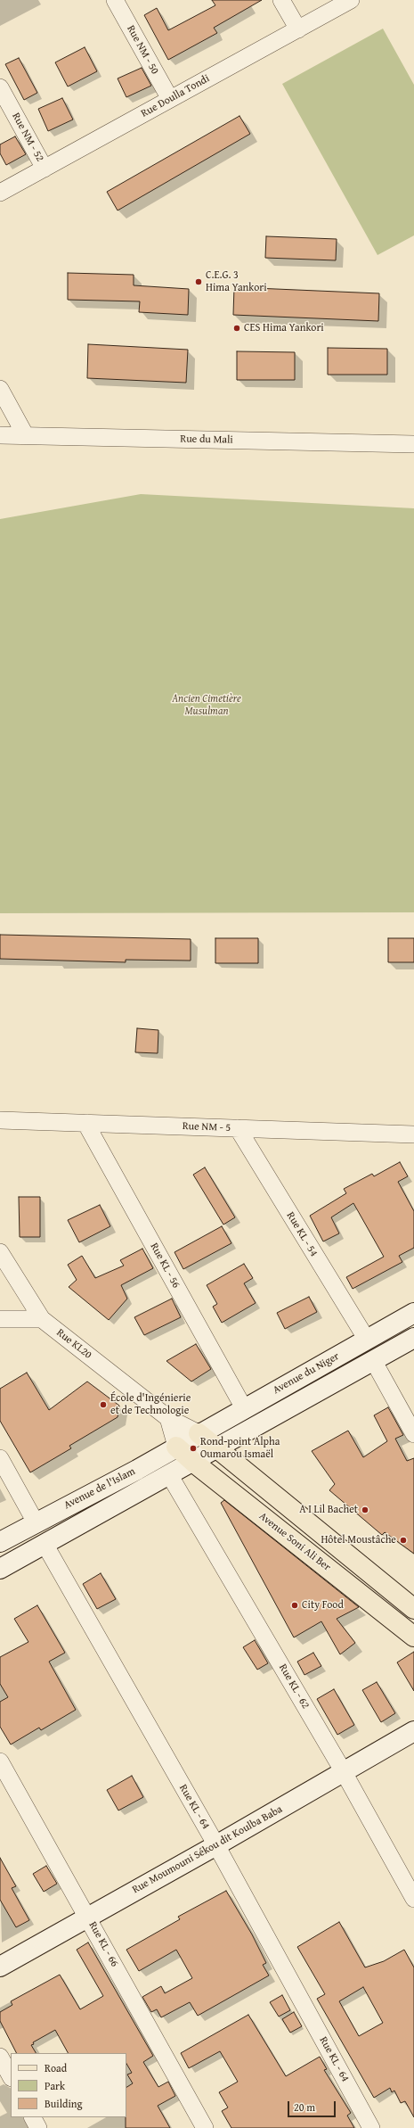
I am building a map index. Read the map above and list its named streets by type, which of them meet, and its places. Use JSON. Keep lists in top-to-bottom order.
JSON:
{
  "streets": {
    "main road": [
      "Avenue du Niger",
      "Avenue de l'Islam",
      "Avenue Soni Ali Ber",
      "Rue Moumouni Sékou dit Koulba Baba"
    ],
    "street": [
      "Rue NM - 50",
      "Rue Doulla Tondi",
      "Rue NM - 52",
      "Rue du Mali",
      "Rue NM - 5",
      "Rue KL - 54",
      "Rue KL - 56",
      "Rue KL20",
      "Rue KL - 62",
      "Rue KL - 64",
      "Rue KL - 66"
    ]
  },
  "crossings": [
    ["Rue NM - 50", "Rue Doulla Tondi"],
    ["Rue Doulla Tondi", "Rue NM - 52"],
    ["Rue NM - 5", "Rue KL - 54"],
    ["Rue NM - 5", "Rue KL - 56"],
    ["Rue KL - 54", "Avenue du Niger"],
    ["Rue KL - 56", "Avenue du Niger"],
    ["Rue KL20", "Avenue du Niger"],
    ["Rue KL20", "Avenue de l'Islam"],
    ["Rue KL20", "Avenue Soni Ali Ber"],
    ["Avenue du Niger", "Avenue de l'Islam"],
    ["Avenue du Niger", "Avenue Soni Ali Ber"],
    ["Avenue de l'Islam", "Avenue Soni Ali Ber"],
    ["Avenue de l'Islam", "Rue KL - 62"],
    ["Avenue de l'Islam", "Rue KL - 64"],
    ["Rue KL - 62", "Rue Moumouni Sékou dit Koulba Baba"],
    ["Rue KL - 64", "Rue Moumouni Sékou dit Koulba Baba"],
    ["Rue Moumouni Sékou dit Koulba Baba", "Rue KL - 66"]
  ],
  "parks": ["Ancien Cimetière Musulman"],
  "places": [
    "C.E.G. 3 Hima Yankori",
    "CES Hima Yankori",
    "École d'Ingénierie et de Technologie",
    "Rond-point Alpha Oumarou Ismaël",
    "A I Lil Bachet",
    "Hôtel Moustâche",
    "City Food"
  ],
  "legend": ["Road", "Park", "Building"],
  "scale_bar": "20 m"
}
